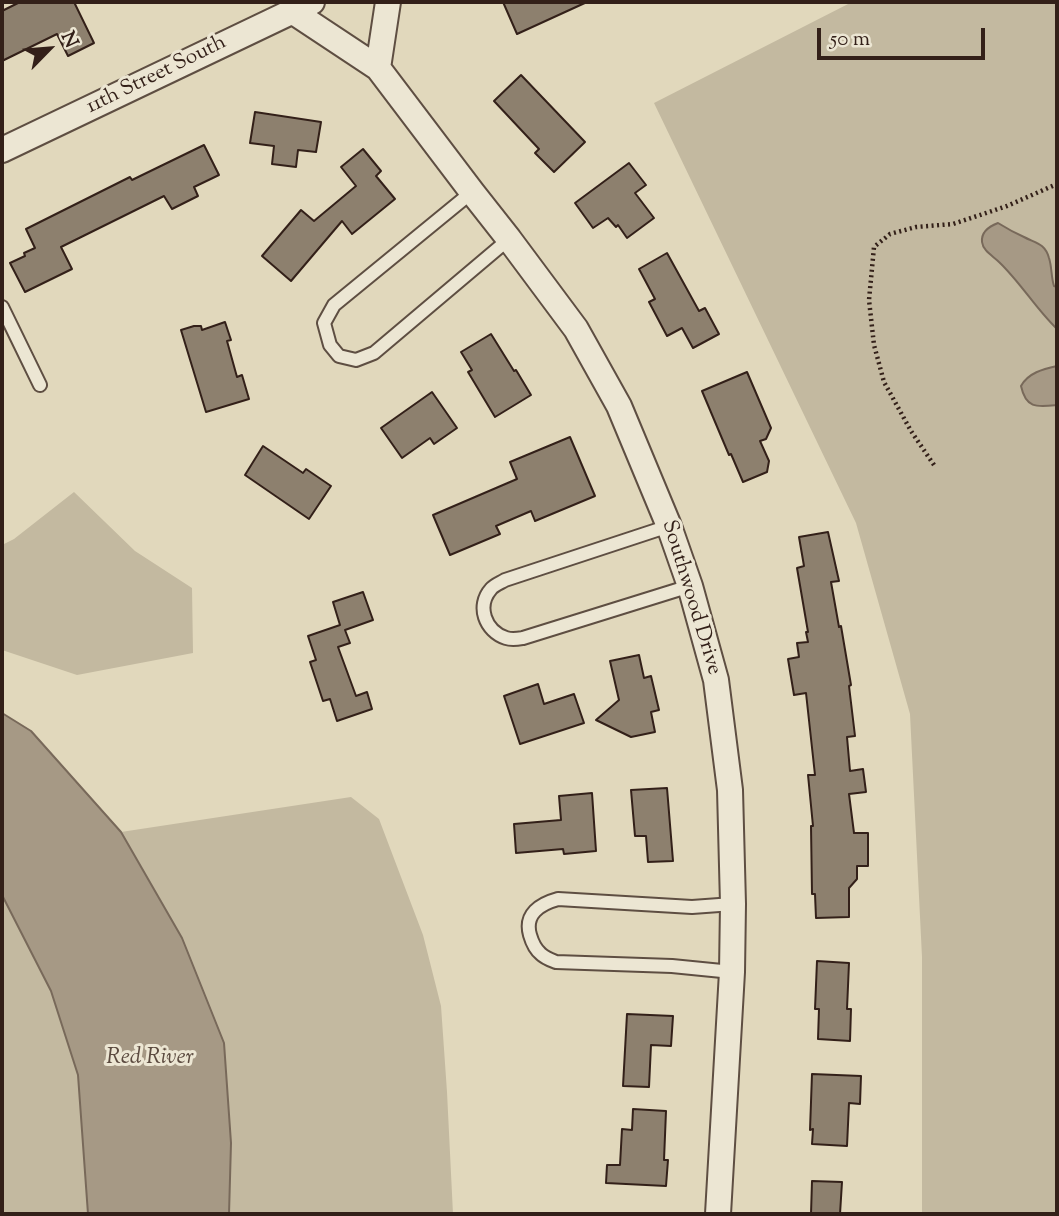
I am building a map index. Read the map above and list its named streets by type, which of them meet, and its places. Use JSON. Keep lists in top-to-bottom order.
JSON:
{
  "streets": {
    "street": ["11th Street South", "Southwood Drive"]
  },
  "crossings": [
    ["11th Street South", "Southwood Drive"]
  ],
  "water": ["Red River"],
  "scale_bar": "50 m",
  "north": "top right"
}
